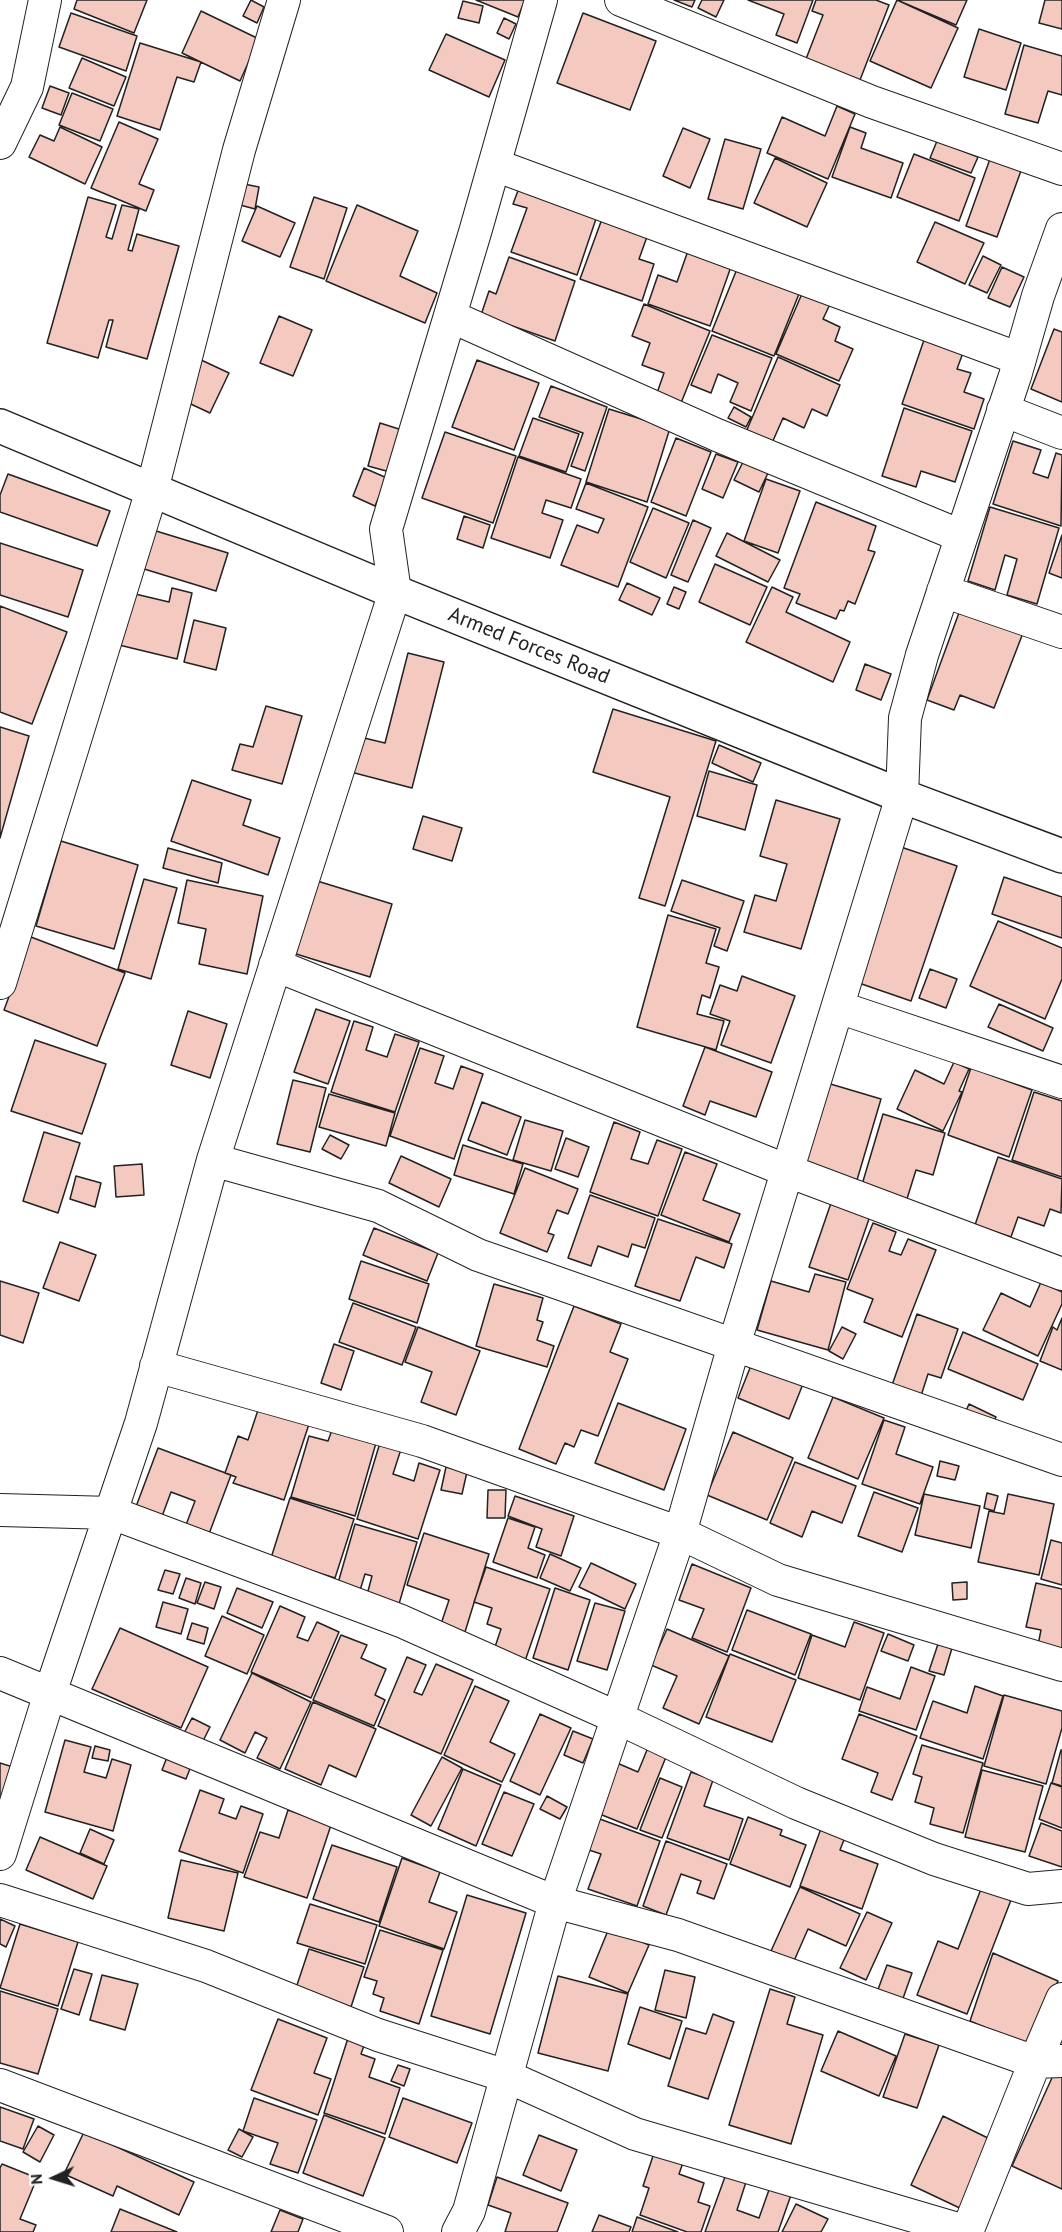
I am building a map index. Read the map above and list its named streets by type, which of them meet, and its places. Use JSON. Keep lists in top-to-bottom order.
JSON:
{
  "streets": {
    "street": ["Armed Forces Road"]
  },
  "north": "left"
}
